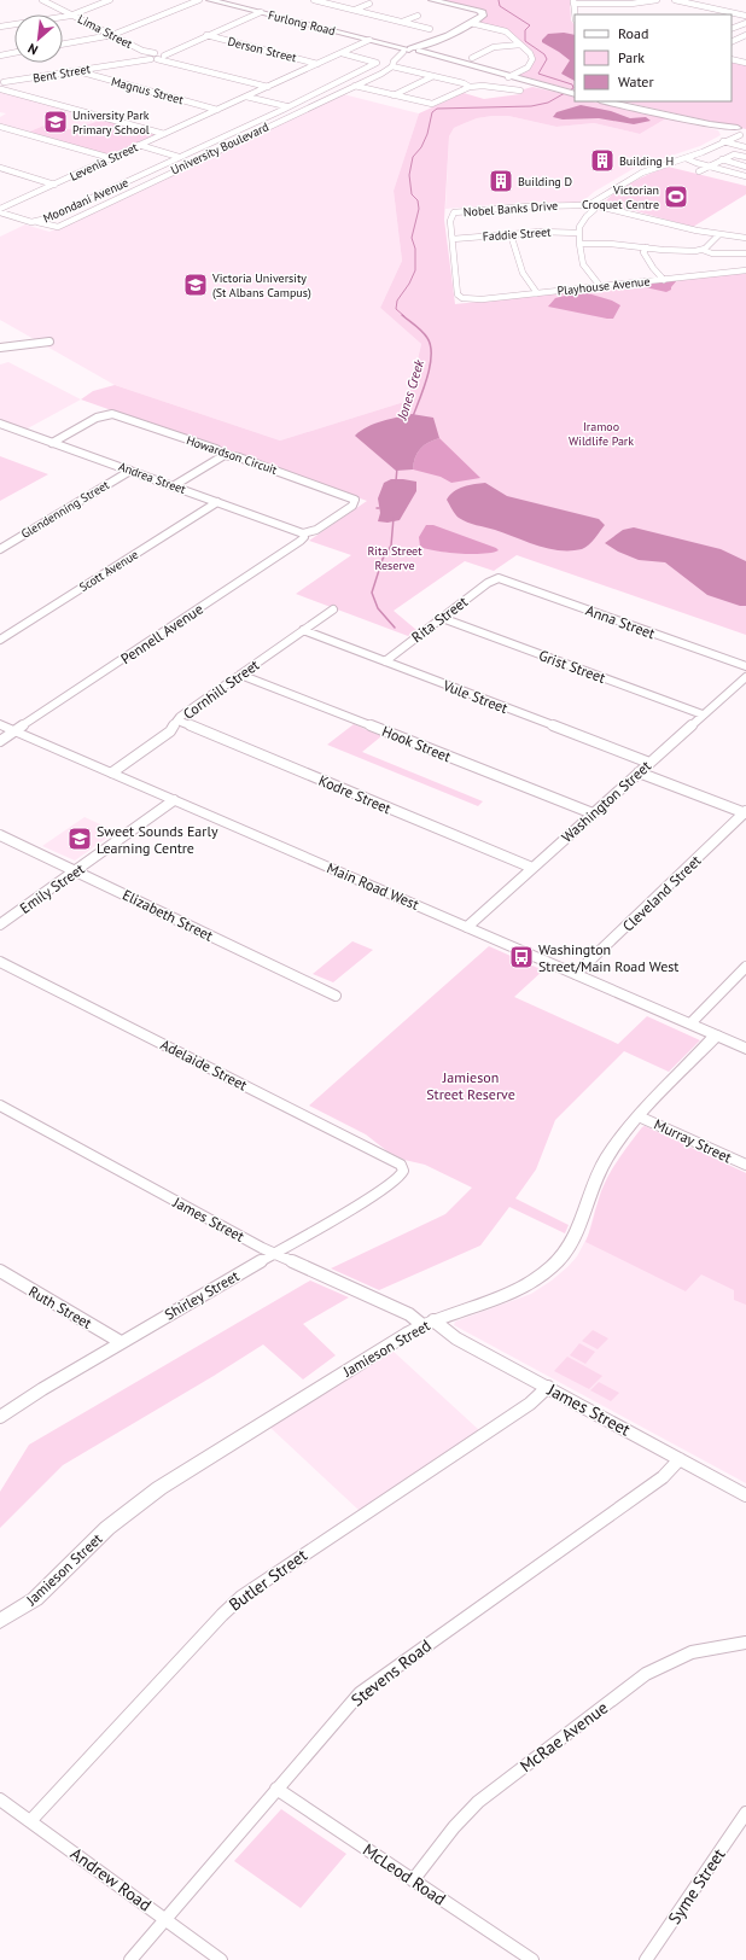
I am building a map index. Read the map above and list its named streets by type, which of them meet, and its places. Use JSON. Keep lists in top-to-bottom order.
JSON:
{
  "streets": {
    "main road": ["Furlong Road", "Main Road West"],
    "street": [
      "Lima Street",
      "Derson Street",
      "Bent Street",
      "Magnus Street",
      "University Boulevard",
      "Levenia Street",
      "Moondani Avenue",
      "Nobel Banks Drive",
      "Faddie Street",
      "Playhouse Avenue",
      "Howardson Circuit",
      "Andrea Street",
      "Glendenning Street",
      "Scott Avenue",
      "Rita Street",
      "Anna Street",
      "Pennell Avenue",
      "Grist Street",
      "Cornhill Street",
      "Vule Street",
      "Hook Street",
      "Kodre Street",
      "Washington Street",
      "Emily Street",
      "Cleveland Street",
      "Elizabeth Street",
      "Adelaide Street",
      "Murray Street",
      "James Street",
      "Shirley Street",
      "Ruth Street",
      "Jamieson Street",
      "Butler Street",
      "Stevens Road",
      "McRae Avenue",
      "McLeod Road",
      "Andrew Road",
      "Syme Street"
    ]
  },
  "crossings": [
    ["Furlong Road", "Bent Street"],
    ["Furlong Road", "Levenia Street"],
    ["Lima Street", "Bent Street"],
    ["Lima Street", "Levenia Street"],
    ["Derson Street", "Bent Street"],
    ["Derson Street", "Levenia Street"],
    ["Bent Street", "Magnus Street"],
    ["Magnus Street", "Levenia Street"],
    ["University Boulevard", "Moondani Avenue"],
    ["Levenia Street", "Moondani Avenue"],
    ["Nobel Banks Drive", "Faddie Street"],
    ["Nobel Banks Drive", "Playhouse Avenue"],
    ["Faddie Street", "Playhouse Avenue"],
    ["Howardson Circuit", "Andrea Street"],
    ["Howardson Circuit", "Pennell Avenue"],
    ["Andrea Street", "Glendenning Street"],
    ["Andrea Street", "Scott Avenue"],
    ["Andrea Street", "Pennell Avenue"],
    ["Rita Street", "Anna Street"],
    ["Rita Street", "Grist Street"],
    ["Rita Street", "Vule Street"],
    ["Pennell Avenue", "Main Road West"],
    ["Grist Street", "Washington Street"],
    ["Cornhill Street", "Vule Street"],
    ["Cornhill Street", "Hook Street"],
    ["Cornhill Street", "Kodre Street"],
    ["Cornhill Street", "Main Road West"],
    ["Vule Street", "Washington Street"],
    ["Hook Street", "Washington Street"],
    ["Kodre Street", "Washington Street"],
    ["Washington Street", "Main Road West"],
    ["Main Road West", "Emily Street"],
    ["Main Road West", "Cleveland Street"],
    ["Main Road West", "Jamieson Street"],
    ["Emily Street", "Elizabeth Street"],
    ["Adelaide Street", "Shirley Street"],
    ["Murray Street", "Jamieson Street"],
    ["James Street", "Shirley Street"],
    ["James Street", "Jamieson Street"],
    ["James Street", "Butler Street"],
    ["James Street", "Stevens Road"],
    ["Shirley Street", "Ruth Street"],
    ["Butler Street", "Andrew Road"],
    ["Stevens Road", "McLeod Road"],
    ["Stevens Road", "Andrew Road"],
    ["McRae Avenue", "McLeod Road"]
  ],
  "water": ["Jones Creek"],
  "parks": ["Iramoo Wildlife Park", "Rita Street Reserve", "Jamieson Street Reserve"],
  "places": {
    "school or university": ["University Park Primary School", "Victoria University (St Albans Campus)", "Sweet Sounds Early Learning Centre"],
    "building": ["Building H", "Building D"],
    "sports": ["Victorian Croquet Centre"],
    "bus stop": ["Washington Street/Main Road West"]
  },
  "legend": ["Road", "Park", "Water"],
  "north": "bottom left"
}
